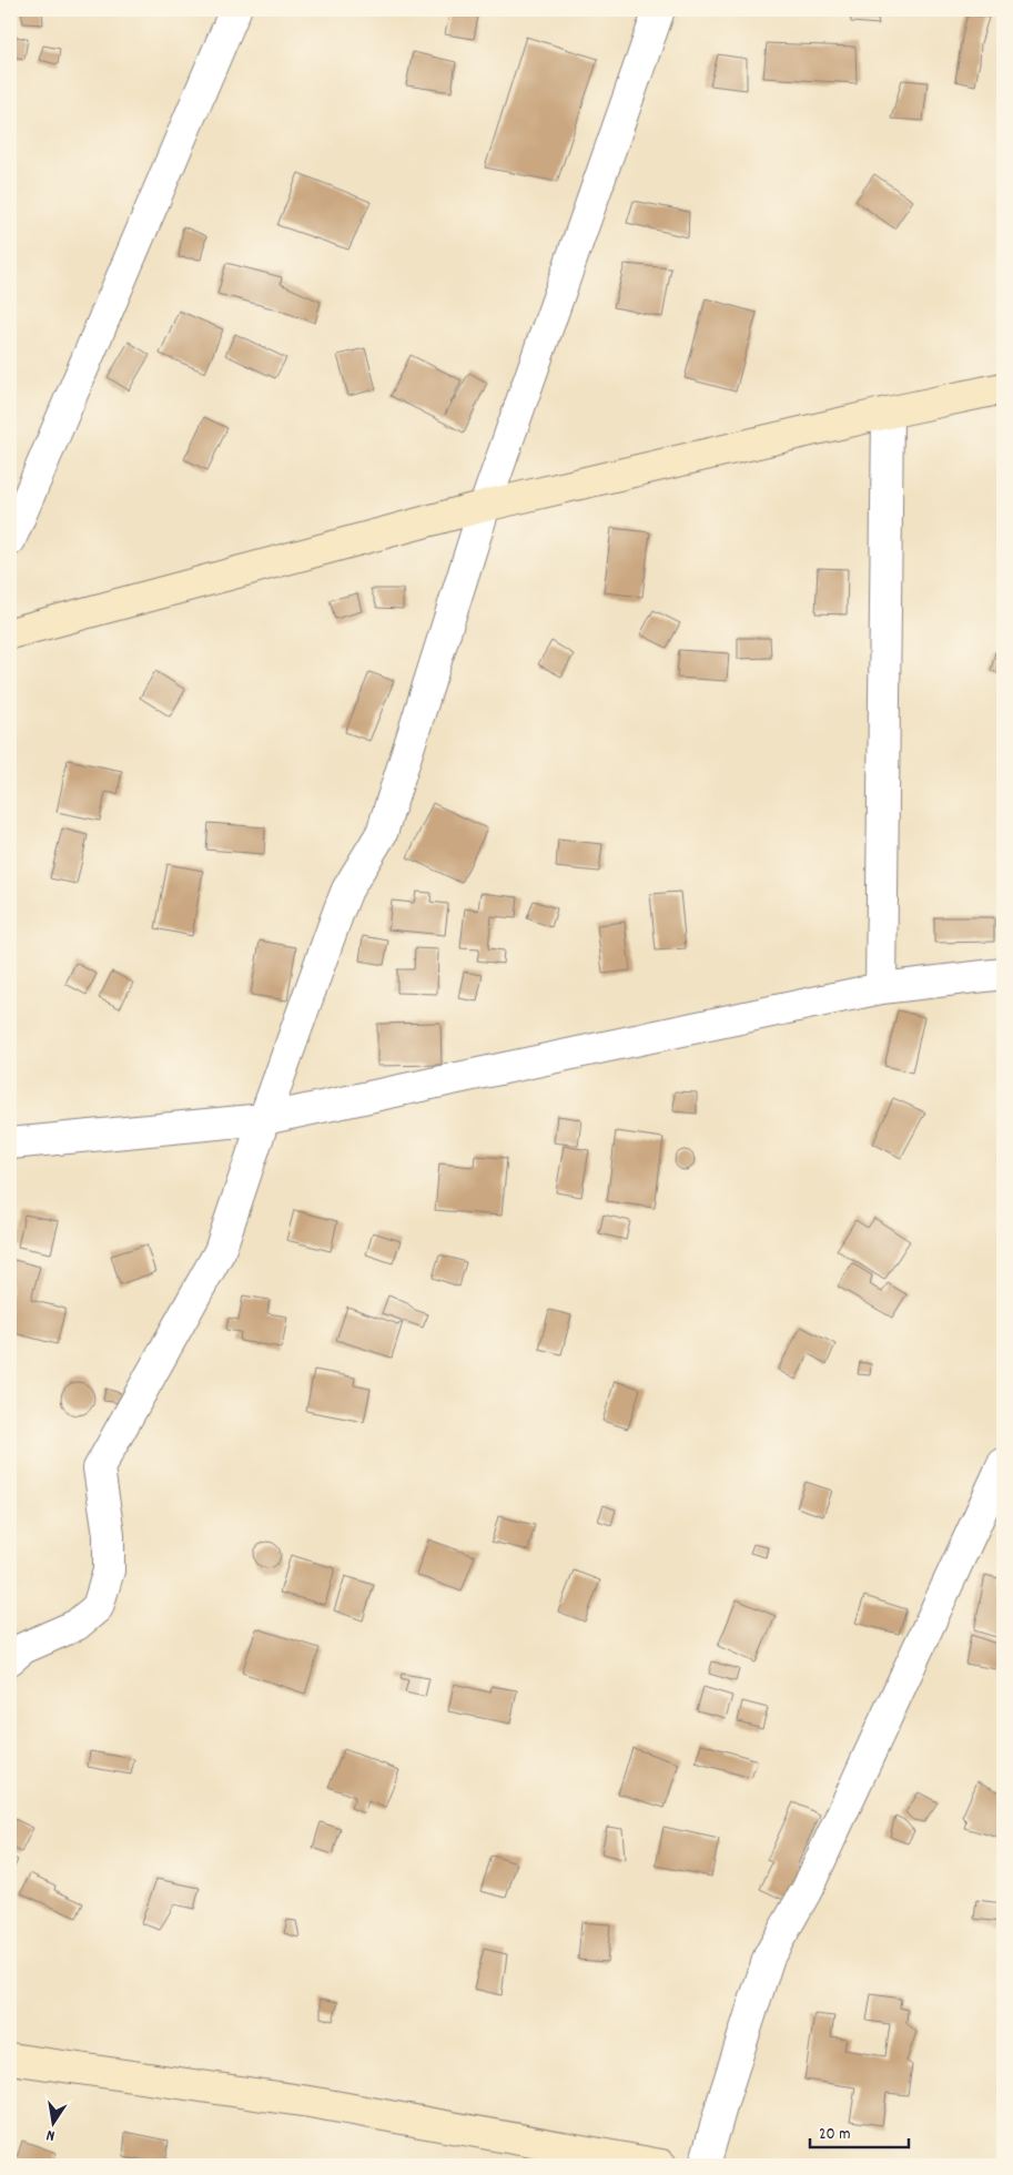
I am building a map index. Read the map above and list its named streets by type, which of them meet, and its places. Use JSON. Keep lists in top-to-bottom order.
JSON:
{
  "scale_bar": "20 m",
  "north": "bottom"
}
